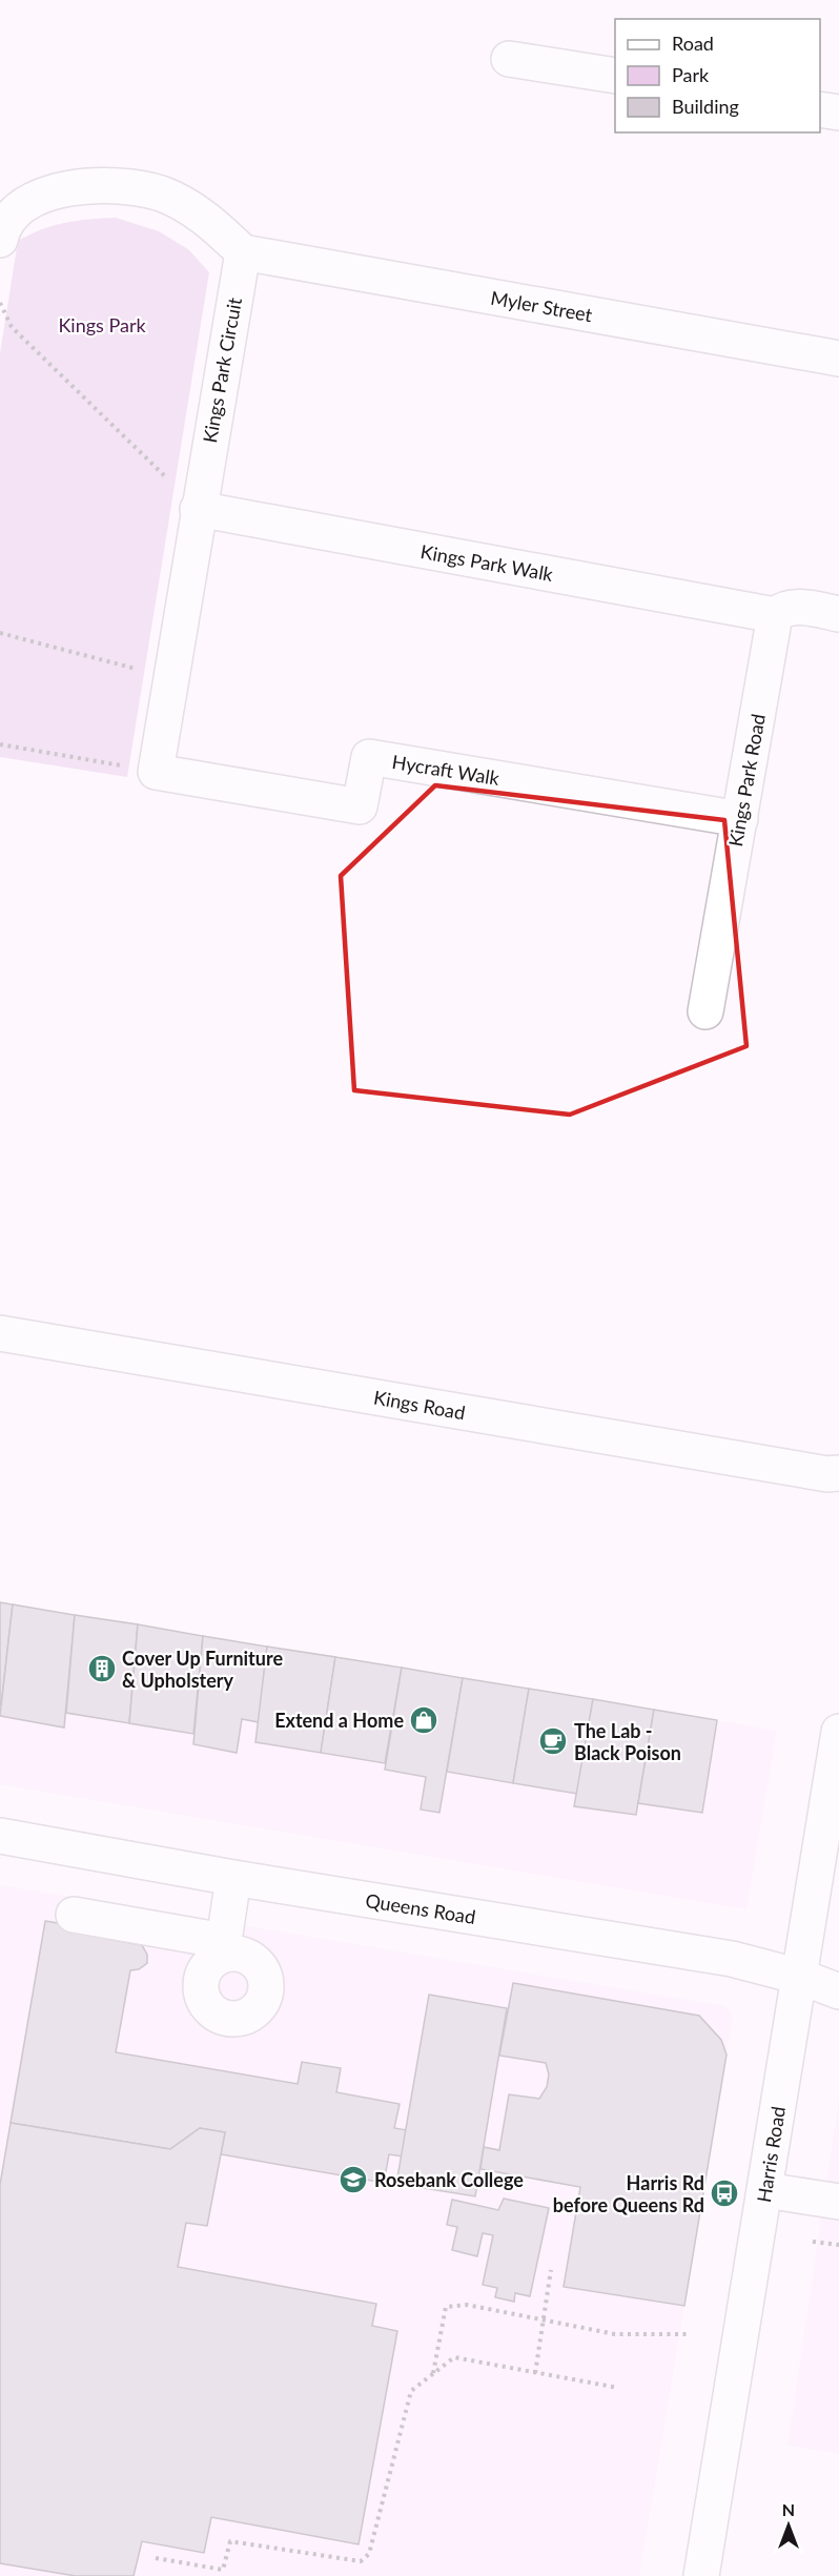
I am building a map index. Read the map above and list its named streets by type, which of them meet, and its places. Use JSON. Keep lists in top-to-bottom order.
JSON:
{
  "streets": {
    "street": [
      "Myler Street",
      "Kings Park Circuit",
      "Kings Park Walk",
      "Hycraft Walk",
      "Kings Park Road",
      "Kings Road",
      "Queens Road",
      "Harris Road"
    ]
  },
  "crossings": [
    ["Myler Street", "Kings Park Circuit"],
    ["Kings Park Circuit", "Kings Park Walk"],
    ["Kings Park Circuit", "Hycraft Walk"],
    ["Kings Park Walk", "Kings Park Road"],
    ["Hycraft Walk", "Kings Park Road"],
    ["Queens Road", "Harris Road"]
  ],
  "parks": ["Kings Park"],
  "places": {
    "building": ["Cover Up Furniture & Upholstery"],
    "shop": ["Extend a Home"],
    "cafe": ["The Lab - Black Poison"],
    "school or university": ["Rosebank College"],
    "bus stop": ["Harris Rd before Queens Rd"]
  },
  "legend": ["Road", "Park", "Building"],
  "north": "top"
}
